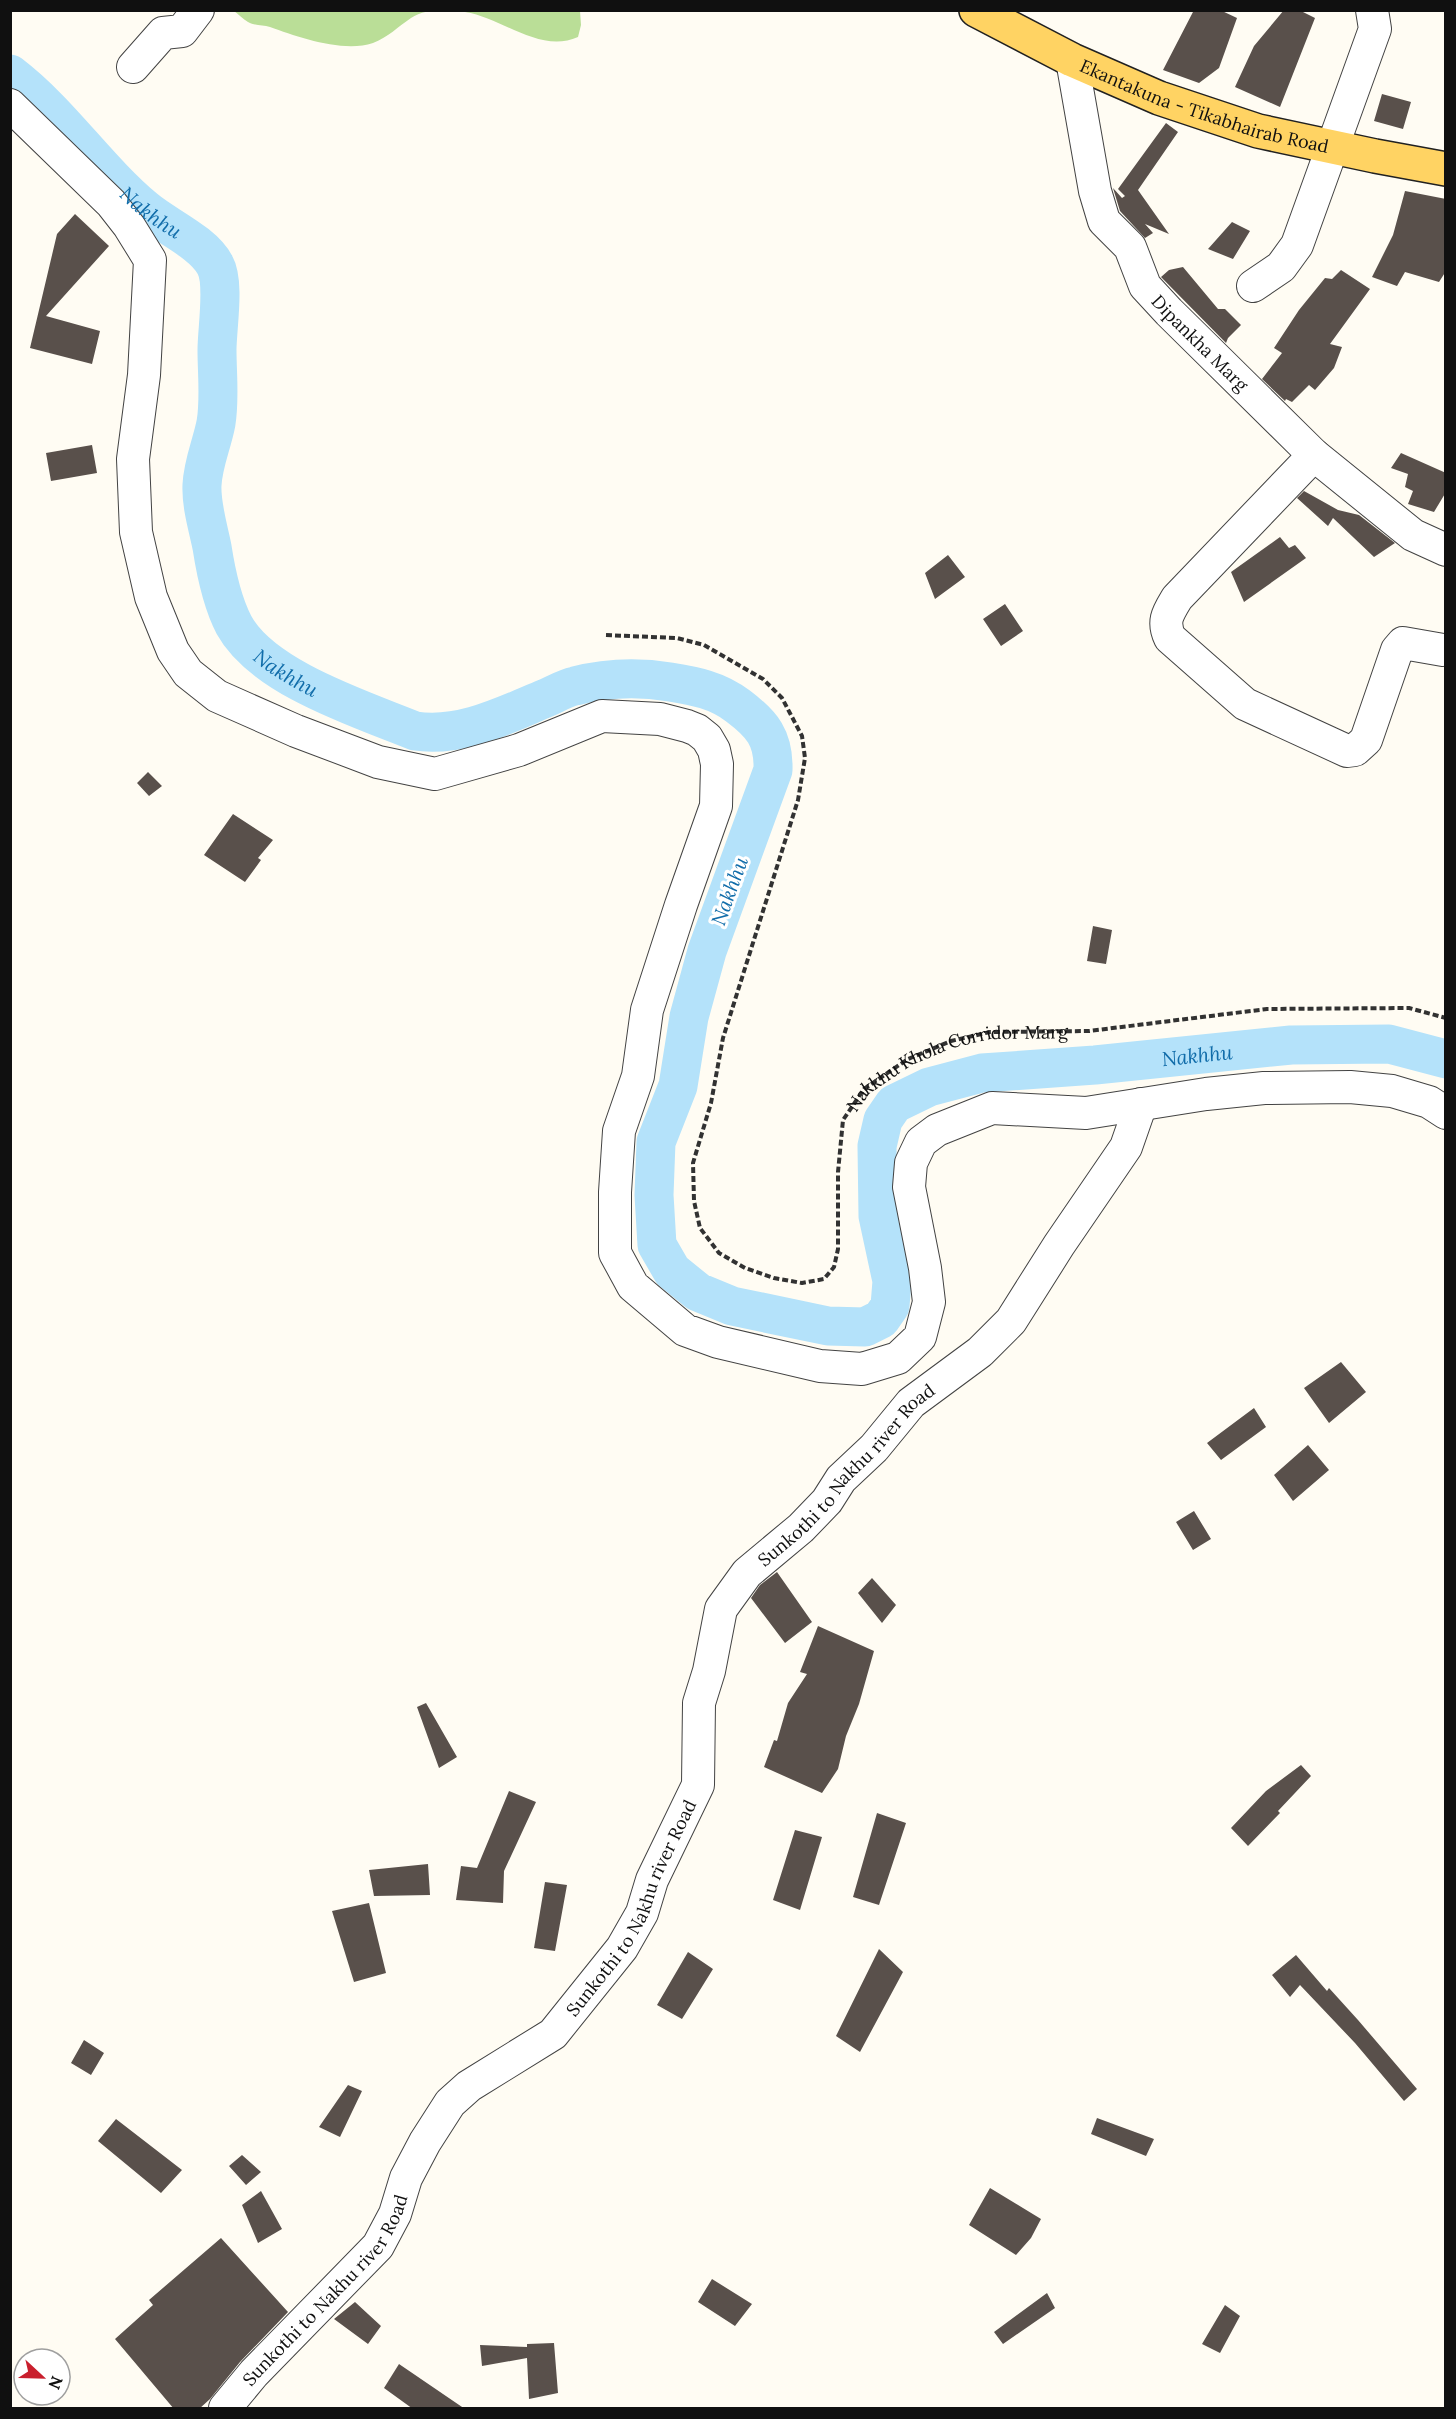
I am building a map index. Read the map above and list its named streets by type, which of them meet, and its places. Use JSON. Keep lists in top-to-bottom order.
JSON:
{
  "streets": {
    "main road": ["Ekantakuna - Tikabhairab Road"],
    "street": ["Dipankha Marg", "Sunkothi to Nakhu river Road"],
    "path": ["Nakkhu Khola Corridor Marg"]
  },
  "crossings": [
    ["Ekantakuna - Tikabhairab Road", "Dipankha Marg"]
  ],
  "water": ["Nakhhu"],
  "north": "right"
}
